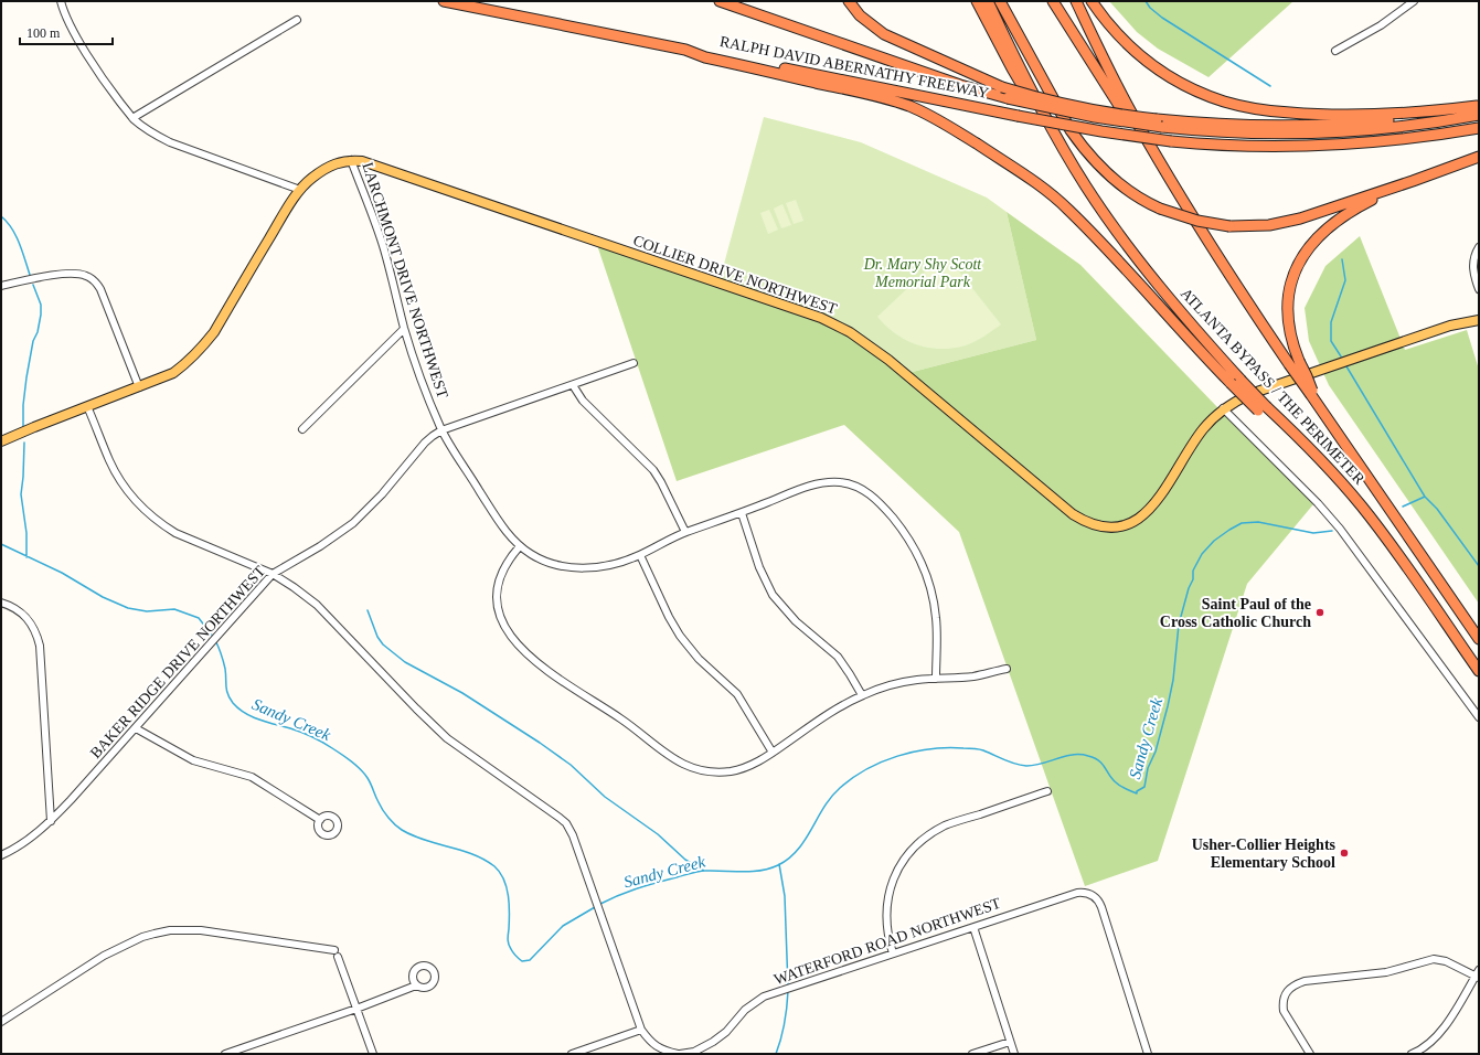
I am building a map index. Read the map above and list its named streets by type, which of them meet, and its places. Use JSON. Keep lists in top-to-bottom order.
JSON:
{
  "streets": {
    "highway": ["RALPH DAVID ABERNATHY FREEWAY", "ATLANTA BYPASS / THE PERIMETER"],
    "main road": ["COLLIER DRIVE NORTHWEST"],
    "street": ["LARCHMONT DRIVE NORTHWEST", "BAKER RIDGE DRIVE NORTHWEST", "WATERFORD ROAD NORTHWEST"]
  },
  "crossings": [
    ["COLLIER DRIVE NORTHWEST", "LARCHMONT DRIVE NORTHWEST"],
    ["COLLIER DRIVE NORTHWEST", "WATERFORD ROAD NORTHWEST"],
    ["LARCHMONT DRIVE NORTHWEST", "BAKER RIDGE DRIVE NORTHWEST"],
    ["BAKER RIDGE DRIVE NORTHWEST", "WATERFORD ROAD NORTHWEST"]
  ],
  "water": ["Sandy Creek"],
  "parks": ["Dr. Mary Shy Scott Memorial Park"],
  "places": ["Saint Paul of the Cross Catholic Church", "Usher-Collier Heights Elementary School"],
  "scale_bar": "100 m"
}
